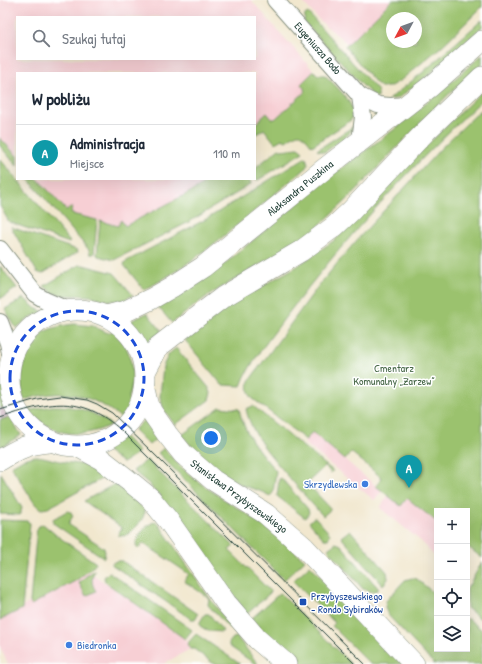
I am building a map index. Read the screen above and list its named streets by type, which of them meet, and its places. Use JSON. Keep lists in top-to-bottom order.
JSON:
{
  "streets": {
    "main road": ["Aleksandra Puszkina", "Stanisława Przybyszewskiego"],
    "street": ["Eugeniusza Bodo"]
  },
  "crossings": [
    ["Eugeniusza Bodo", "Aleksandra Puszkina"],
    ["Aleksandra Puszkina", "Stanisława Przybyszewskiego"]
  ],
  "parks": ["Cmentarz Komunalny „Zarzew”"],
  "places": {
    "other": ["Skrzydlewska", "Biedronka"],
    "transit": ["Przybyszewskiego - Rondo Sybiraków"]
  },
  "north": "bottom left",
  "page": {
    "search": "Szukaj tutaj",
    "heading": "W pobliżu",
    "list": [
      {
        "mark": "A",
        "name": "Administracja",
        "note": "Miejsce",
        "value": "110 m"
      }
    ],
    "pins": "A",
    "map_buttons": ["+", "−"]
  }
}
